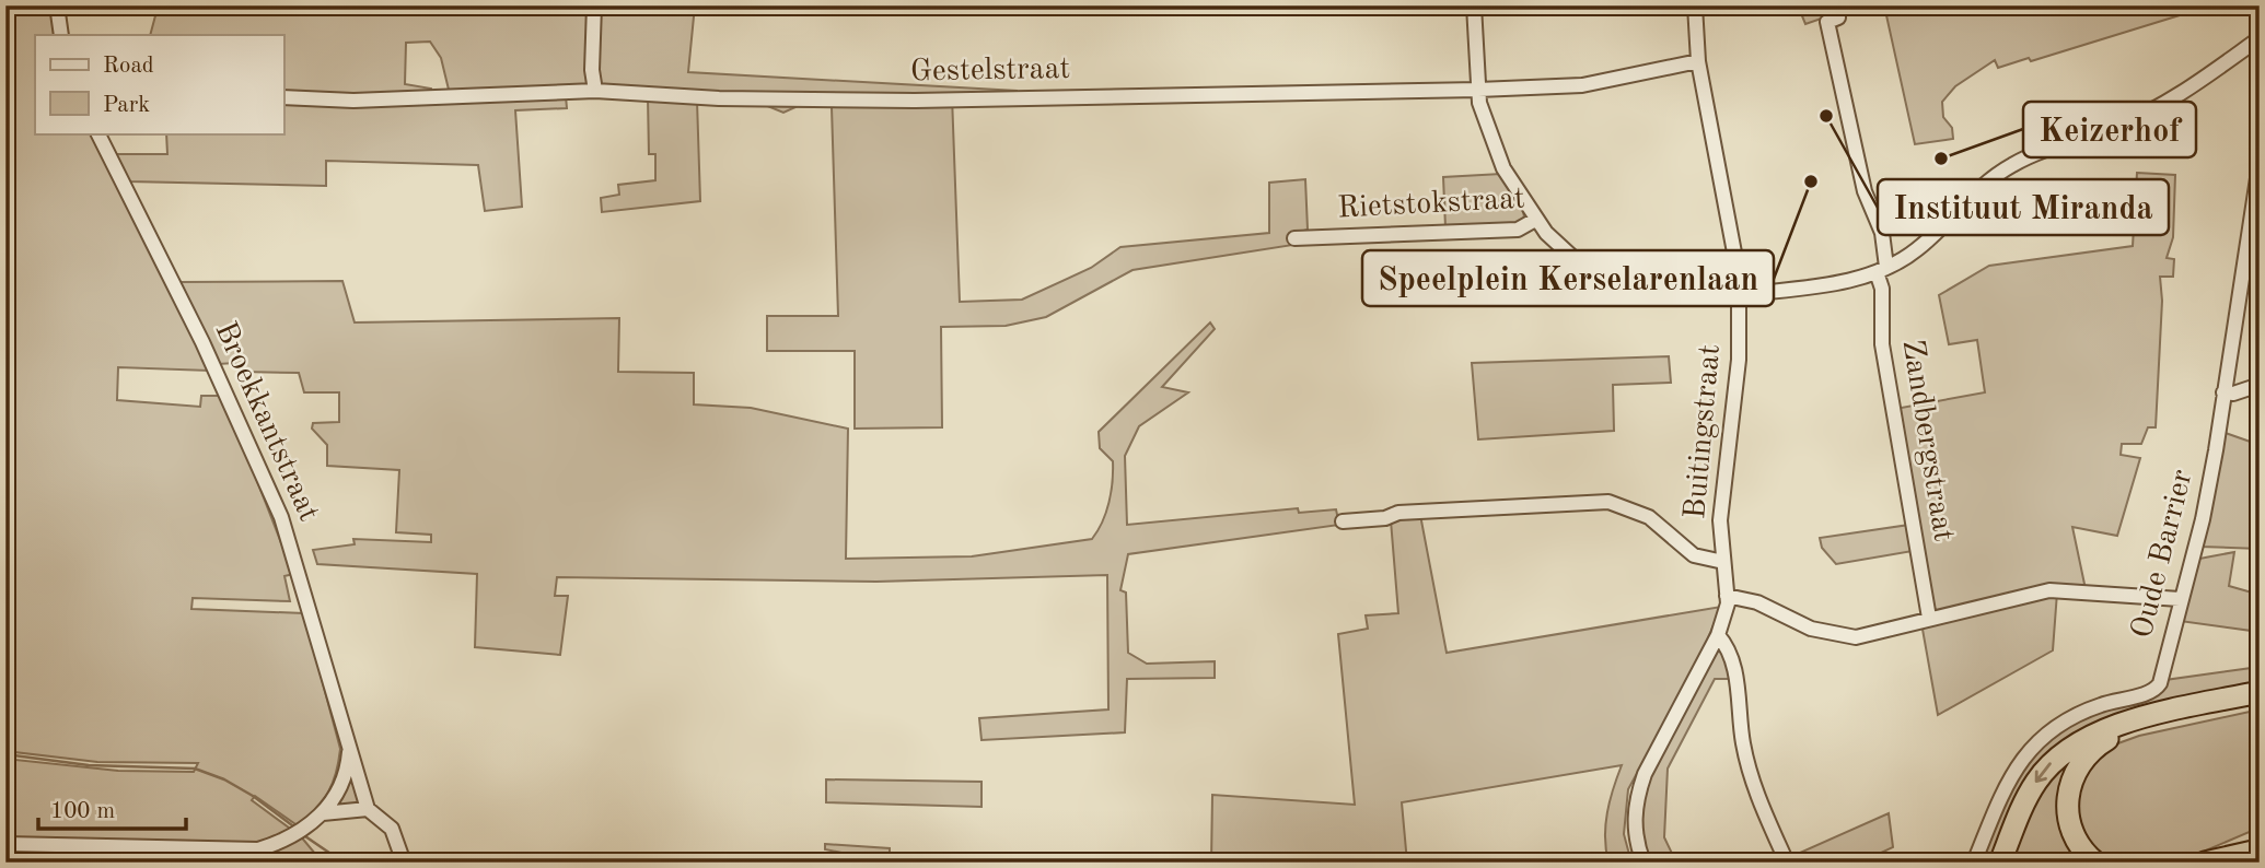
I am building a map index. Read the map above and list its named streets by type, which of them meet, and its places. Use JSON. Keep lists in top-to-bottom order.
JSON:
{
  "streets": {
    "street": [
      "Gestelstraat",
      "Rietstokstraat",
      "Broekkantstraat",
      "Buitingstraat",
      "Zandbergstraat",
      "Oude Barrier"
    ]
  },
  "crossings": [
    ["Gestelstraat", "Buitingstraat"],
    ["Rietstokstraat", "Buitingstraat"],
    ["Rietstokstraat", "Zandbergstraat"]
  ],
  "places": ["Instituut Miranda", "Keizerhof", "Speelplein Kerselarenlaan"],
  "legend": ["Road", "Park"],
  "scale_bar": "100 m"
}
